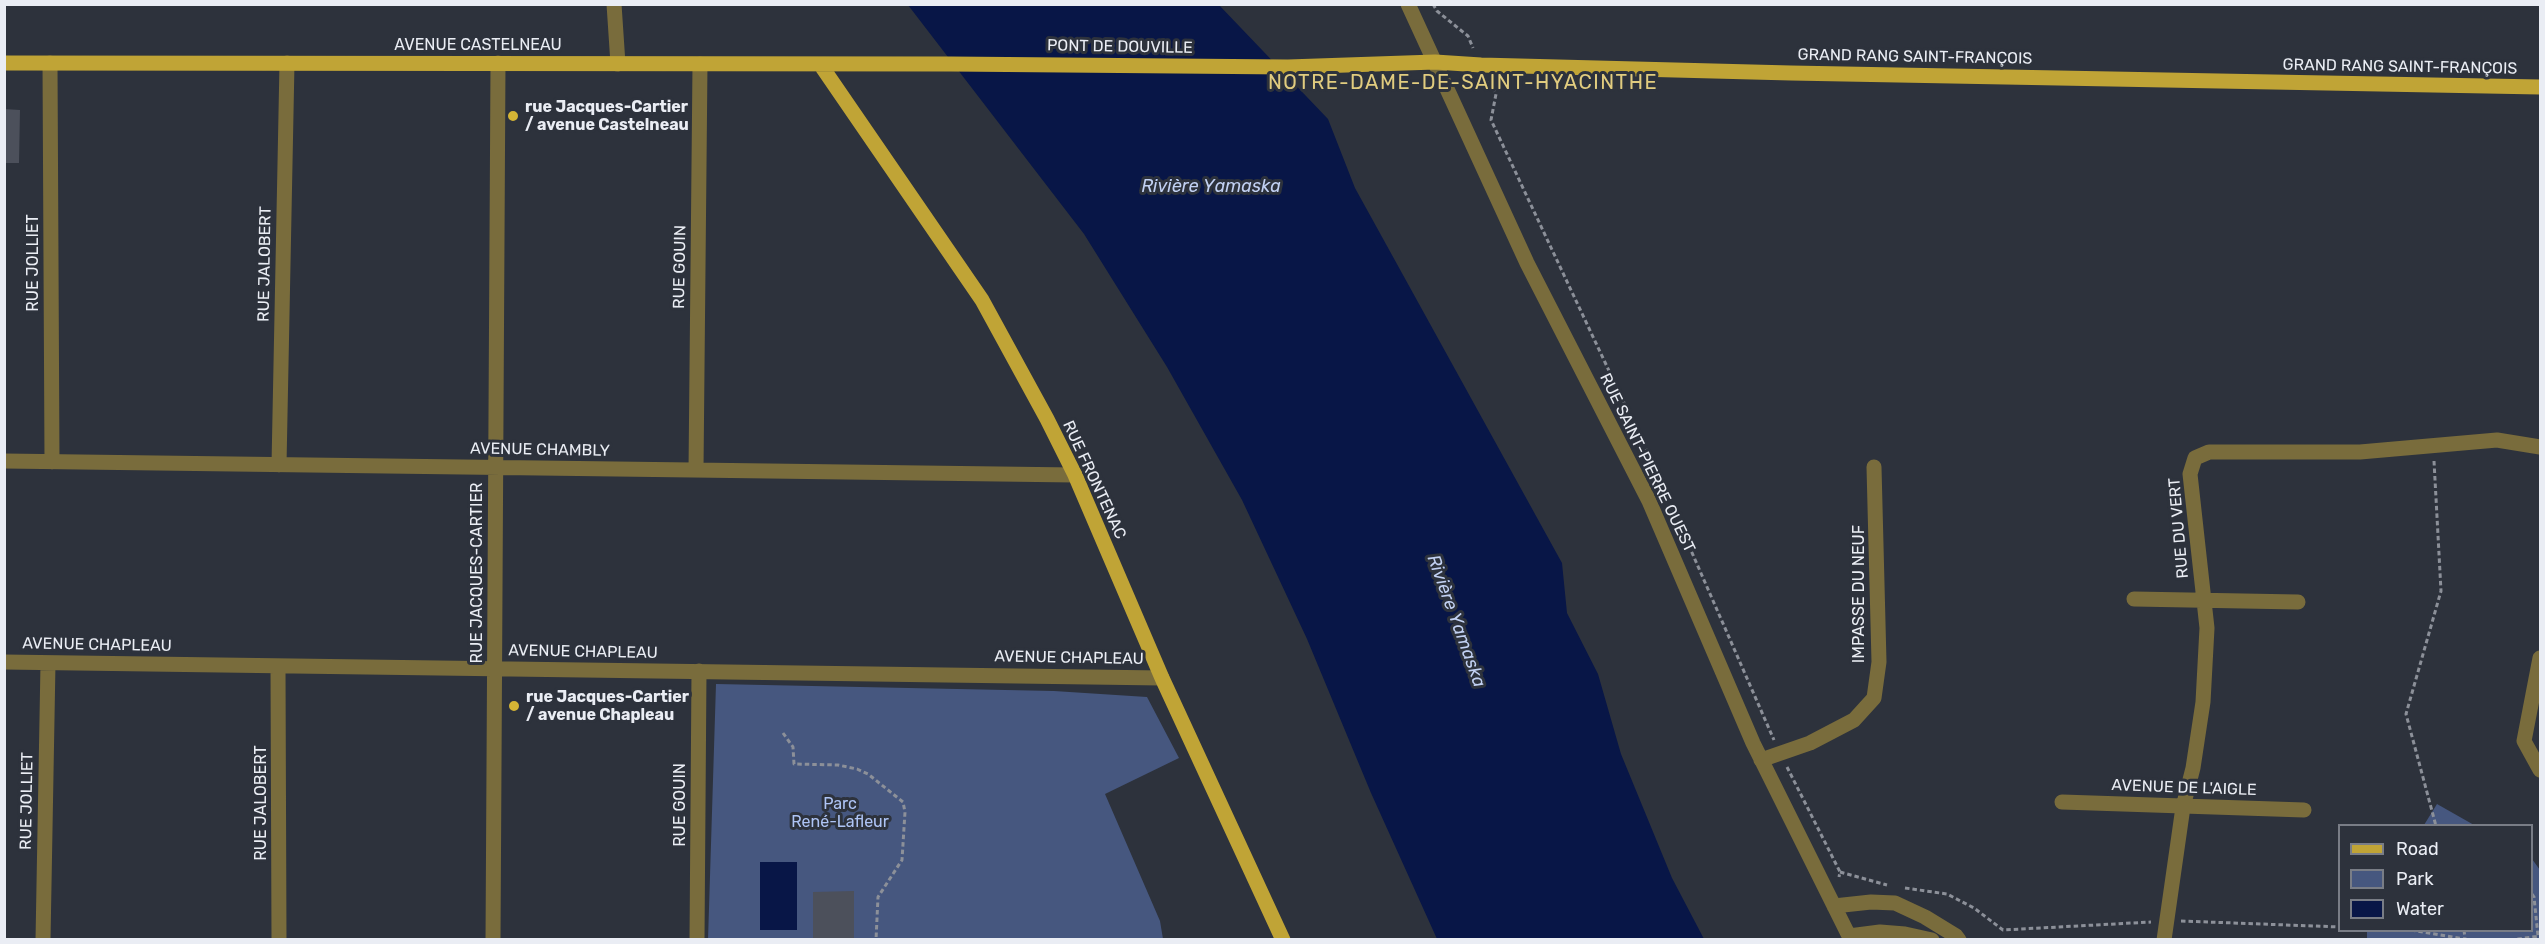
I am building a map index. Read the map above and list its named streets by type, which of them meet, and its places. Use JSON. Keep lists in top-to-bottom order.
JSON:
{
  "streets": {
    "main road": [
      "AVENUE CASTELNEAU",
      "PONT DE DOUVILLE",
      "GRAND RANG SAINT-FRANÇOIS",
      "RUE FRONTENAC"
    ],
    "street": [
      "RUE JOLLIET",
      "RUE JALOBERT",
      "RUE GOUIN",
      "AVENUE CHAMBLY",
      "RUE SAINT-PIERRE OUEST",
      "RUE DU VERT",
      "RUE JACQUES-CARTIER",
      "IMPASSE DU NEUF",
      "AVENUE CHAPLEAU",
      "AVENUE DE L'AIGLE"
    ]
  },
  "crossings": [
    ["AVENUE CASTELNEAU", "PONT DE DOUVILLE"],
    ["AVENUE CASTELNEAU", "RUE JOLLIET"],
    ["AVENUE CASTELNEAU", "RUE JALOBERT"],
    ["AVENUE CASTELNEAU", "RUE GOUIN"],
    ["AVENUE CASTELNEAU", "RUE FRONTENAC"],
    ["AVENUE CASTELNEAU", "RUE JACQUES-CARTIER"],
    ["PONT DE DOUVILLE", "GRAND RANG SAINT-FRANÇOIS"],
    ["GRAND RANG SAINT-FRANÇOIS", "RUE SAINT-PIERRE OUEST"],
    ["RUE JOLLIET", "AVENUE CHAMBLY"],
    ["RUE JOLLIET", "AVENUE CHAPLEAU"],
    ["RUE JALOBERT", "AVENUE CHAMBLY"],
    ["RUE JALOBERT", "AVENUE CHAPLEAU"],
    ["RUE GOUIN", "AVENUE CHAMBLY"],
    ["RUE GOUIN", "AVENUE CHAPLEAU"],
    ["AVENUE CHAMBLY", "RUE FRONTENAC"],
    ["AVENUE CHAMBLY", "RUE JACQUES-CARTIER"],
    ["RUE SAINT-PIERRE OUEST", "IMPASSE DU NEUF"],
    ["RUE FRONTENAC", "AVENUE CHAPLEAU"],
    ["RUE DU VERT", "AVENUE DE L'AIGLE"],
    ["RUE JACQUES-CARTIER", "AVENUE CHAPLEAU"]
  ],
  "districts": ["NOTRE-DAME-DE-SAINT-HYACINTHE"],
  "water": ["Rivière Yamaska"],
  "parks": ["Parc René-Lafleur"],
  "places": ["rue Jacques-Cartier / avenue Castelneau", "rue Jacques-Cartier / avenue Chapleau"],
  "legend": ["Road", "Park", "Water"]
}
